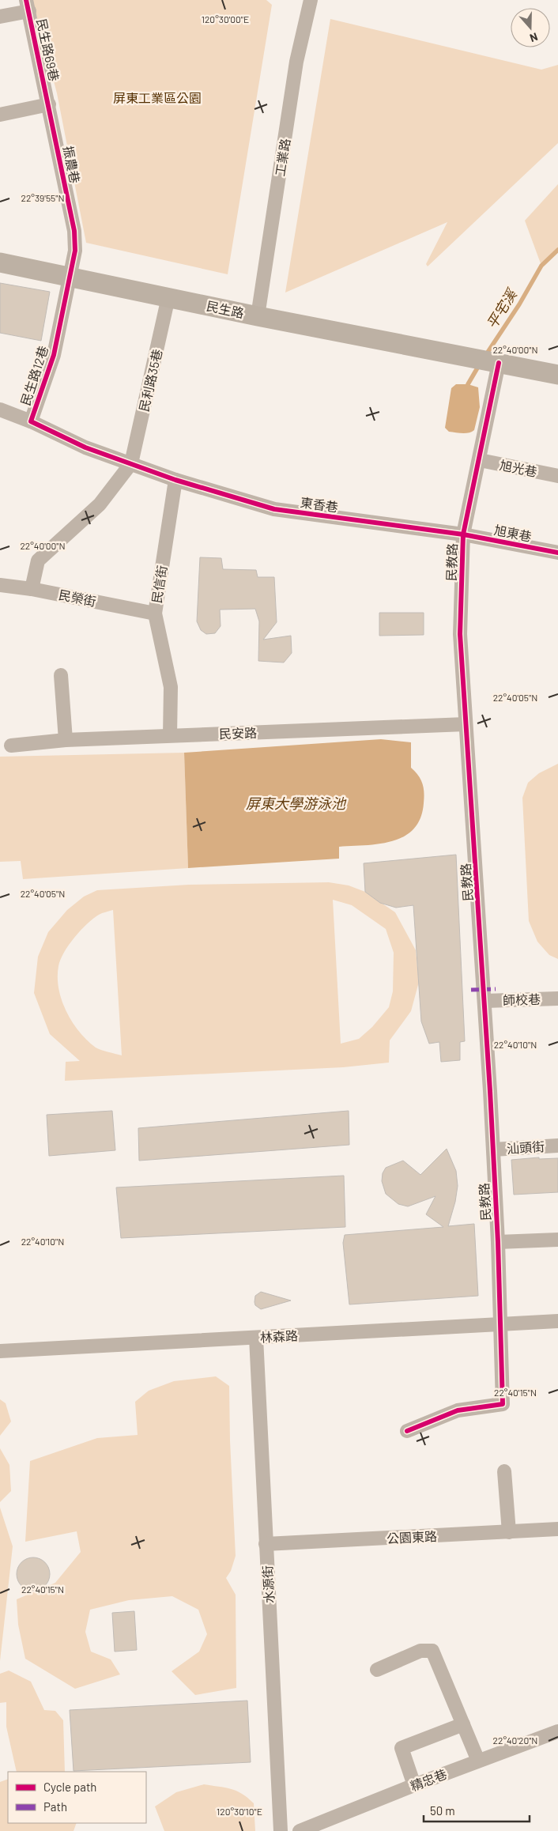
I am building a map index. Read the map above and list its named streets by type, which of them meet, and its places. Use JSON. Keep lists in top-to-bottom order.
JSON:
{
  "streets": {
    "street": [
      "民生路69巷",
      "工業路",
      "振農巷",
      "民生路",
      "民生路12巷",
      "民利路35巷",
      "旭光巷",
      "東香巷",
      "旭東巷",
      "民教路",
      "民信街",
      "民榮街",
      "民安路",
      "師校巷",
      "汕頭街",
      "林森路",
      "公園東路",
      "水源街",
      "精忠巷"
    ]
  },
  "crossings": [
    ["民生路69巷", "振農巷"],
    ["工業路", "民生路"],
    ["振農巷", "民生路"],
    ["振農巷", "民生路12巷"],
    ["民生路", "民生路12巷"],
    ["民生路", "民利路35巷"],
    ["民生路", "民教路"],
    ["民生路12巷", "民利路35巷"],
    ["旭光巷", "民教路"],
    ["東香巷", "旭東巷"],
    ["東香巷", "民教路"],
    ["東香巷", "民信街"],
    ["旭東巷", "民教路"],
    ["民教路", "民安路"],
    ["民教路", "師校巷"],
    ["民教路", "汕頭街"],
    ["民教路", "林森路"],
    ["民信街", "民榮街"],
    ["民信街", "民安路"],
    ["林森路", "水源街"],
    ["公園東路", "水源街"]
  ],
  "water": ["平宅溪", "屏東大學游泳池"],
  "parks": ["屏東工業區公園"],
  "legend": ["Cycle path", "Path"],
  "scale_bar": "50 m",
  "north": "bottom",
  "coordinates": [
    "120°30'00\"E",
    "22°39'55\"N",
    "22°40'00\"N",
    "22°40'05\"N",
    "22°40'10\"N",
    "22°40'15\"N",
    "22°40'20\"N",
    "120°30'10\"E"
  ]
}
